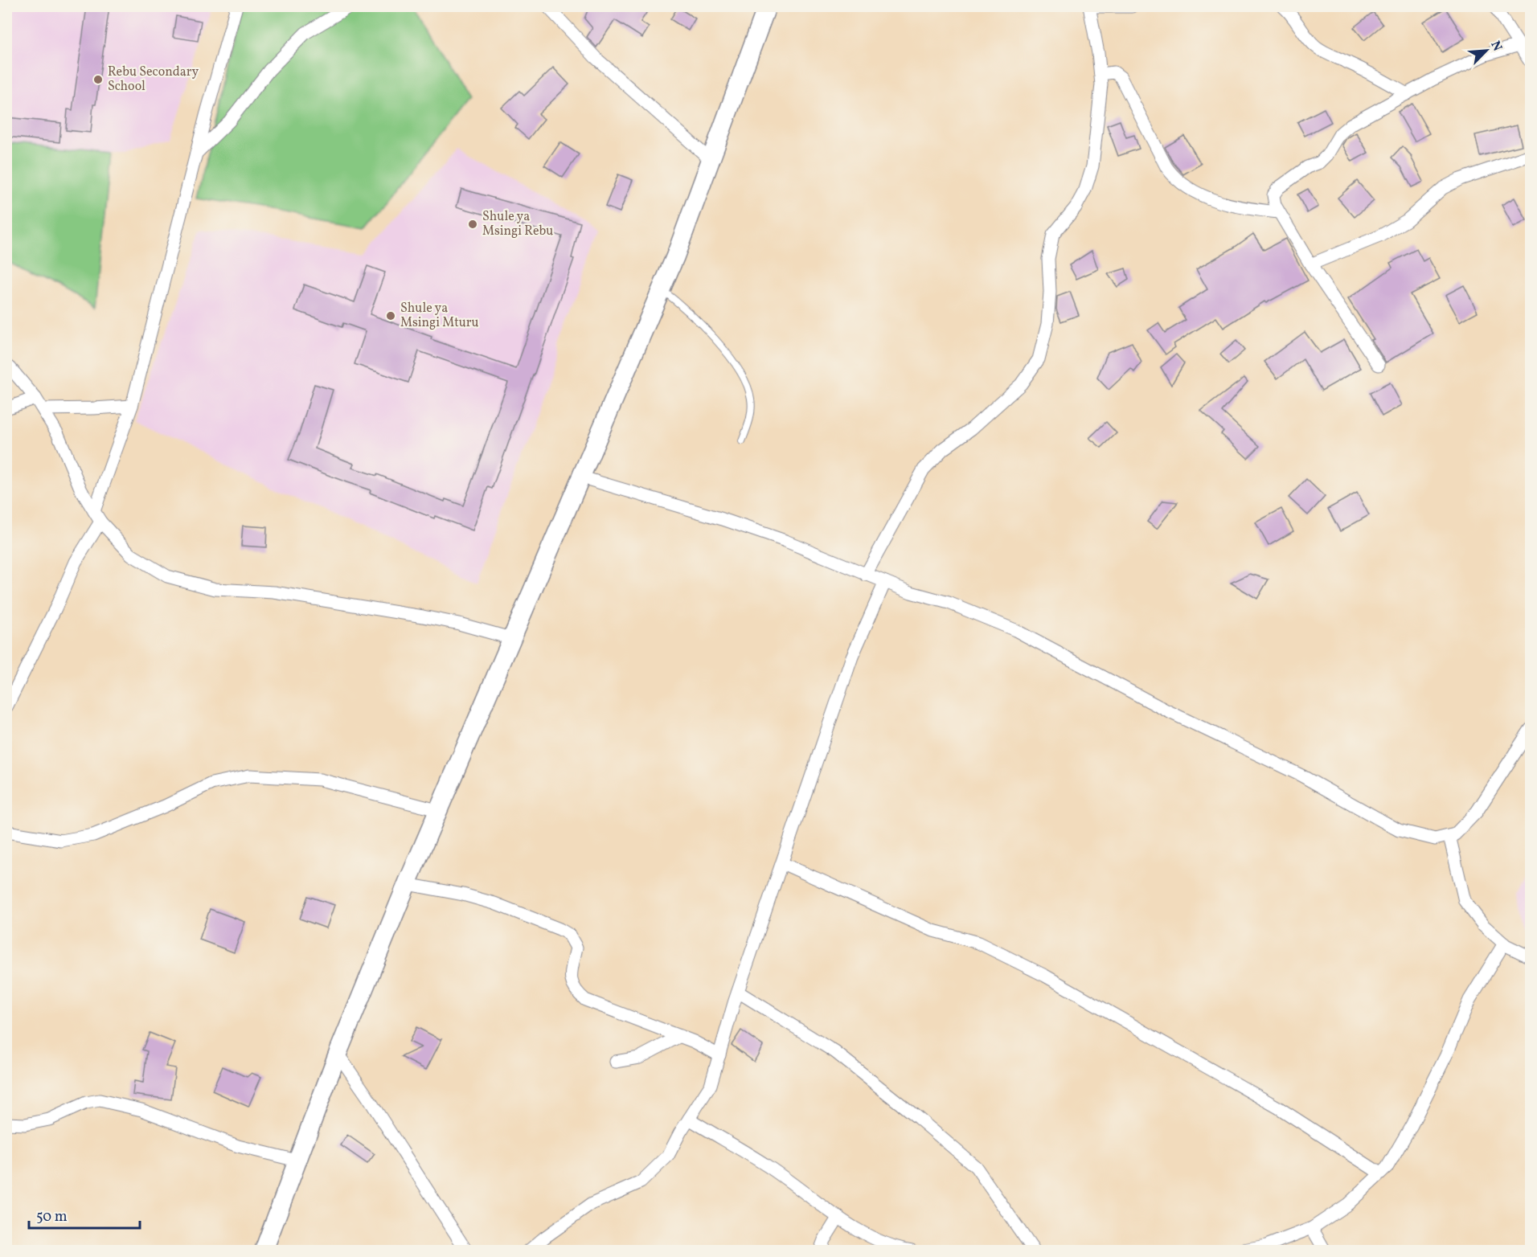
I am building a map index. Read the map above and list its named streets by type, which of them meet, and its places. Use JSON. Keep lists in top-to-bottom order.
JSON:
{
  "places": ["Rebu Secondary School", "Shule ya Msingi Rebu", "Shule ya Msingi Mturu"],
  "scale_bar": "50 m",
  "north": "top right"
}
